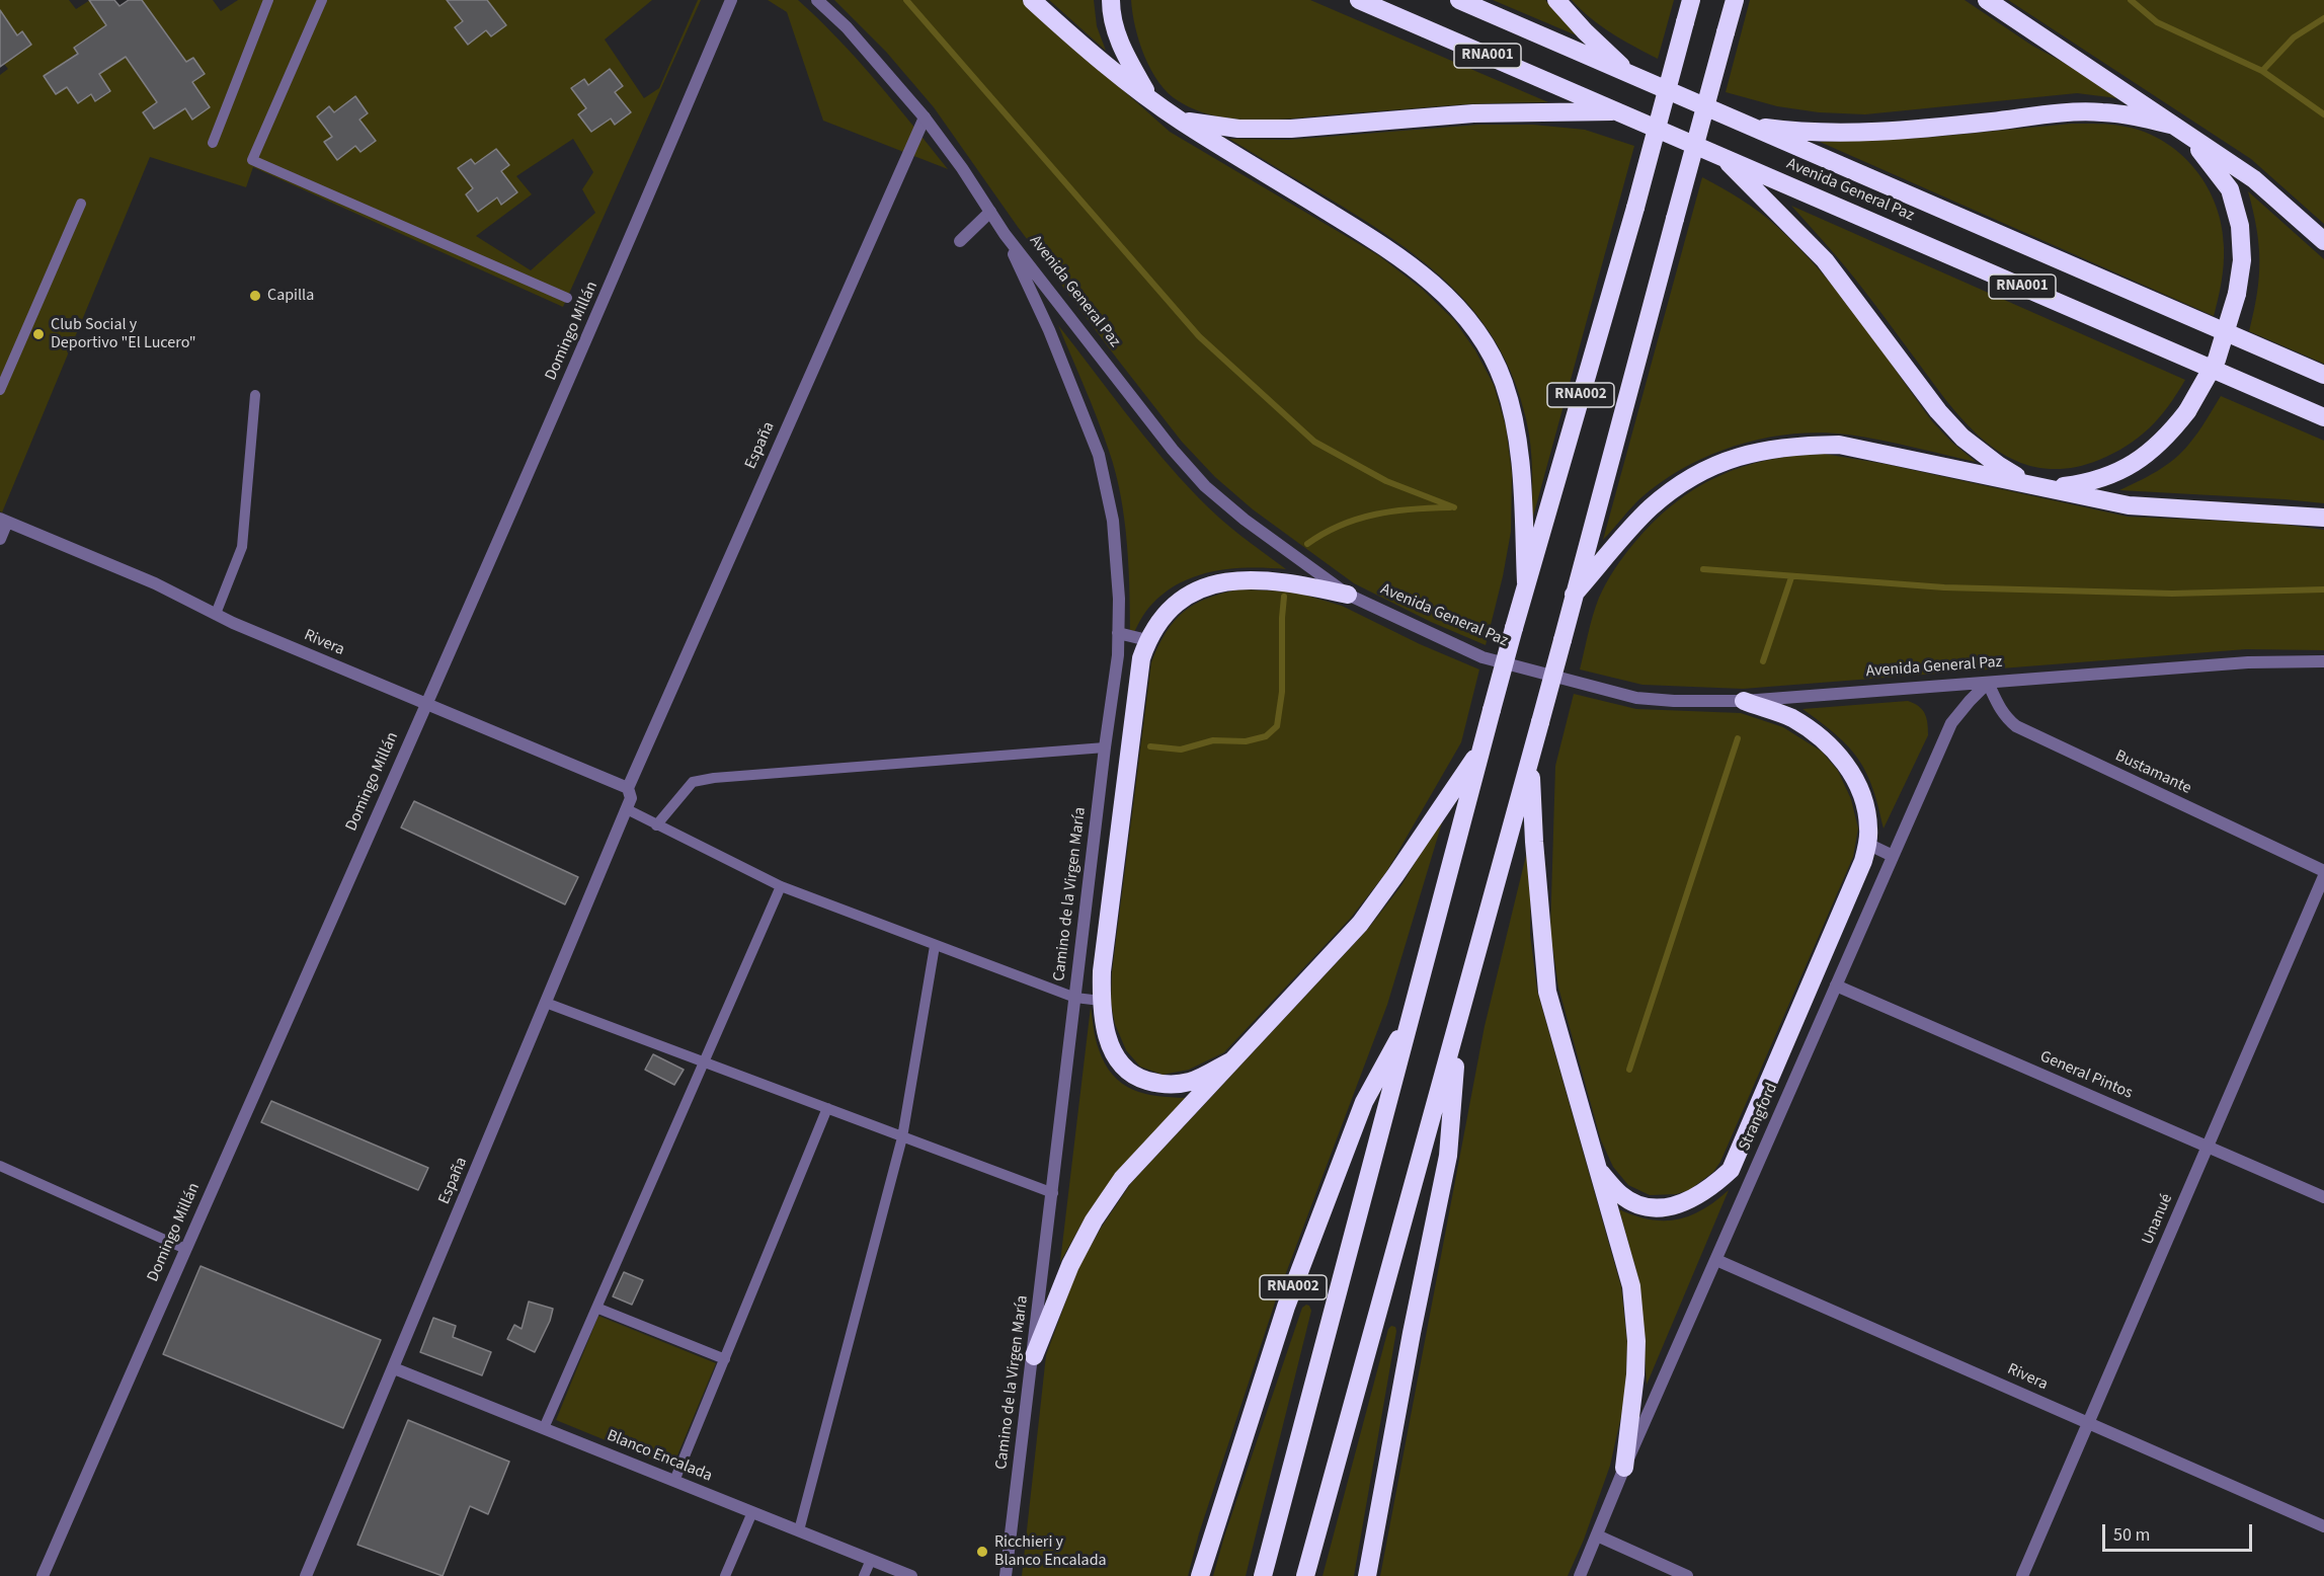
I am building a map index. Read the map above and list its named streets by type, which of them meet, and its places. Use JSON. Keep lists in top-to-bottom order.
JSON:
{
  "streets": {
    "highway": ["RNA001", "Avenida General Paz", "RNA002"],
    "street": [
      "Domingo Millán",
      "España",
      "Rivera",
      "Bustamante",
      "Camino de la Virgen María",
      "General Pintos",
      "Strangford",
      "Unanué",
      "Blanco Encalada"
    ]
  },
  "crossings": [
    ["Avenida General Paz", "España"],
    ["Avenida General Paz", "Bustamante"],
    ["Avenida General Paz", "Camino de la Virgen María"],
    ["Avenida General Paz", "Strangford"],
    ["Domingo Millán", "Rivera"],
    ["España", "Rivera"],
    ["España", "Blanco Encalada"],
    ["Rivera", "Strangford"],
    ["Rivera", "Unanué"],
    ["Bustamante", "Strangford"],
    ["Bustamante", "Unanué"],
    ["General Pintos", "Strangford"],
    ["General Pintos", "Unanué"]
  ],
  "places": ["Capilla", "Club Social y Deportivo \"El Lucero\"", "Ricchieri y Blanco Encalada"],
  "scale_bar": "50 m"
}
